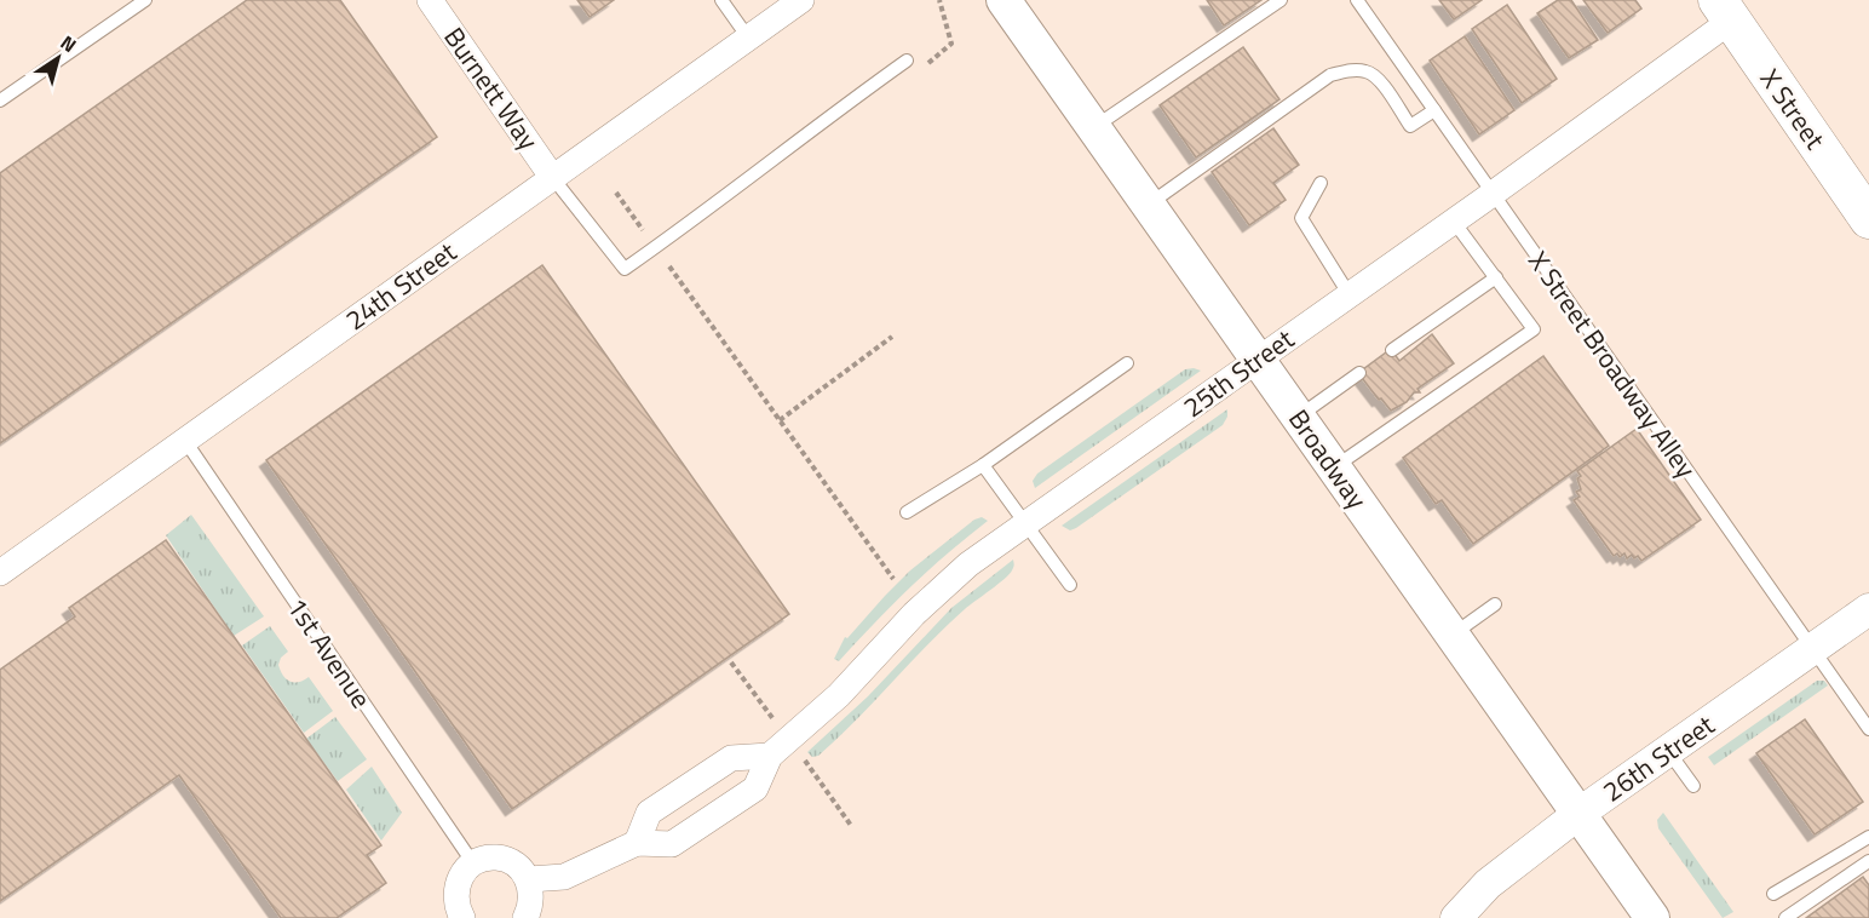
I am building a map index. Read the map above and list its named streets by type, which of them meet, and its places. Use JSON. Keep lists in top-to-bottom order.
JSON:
{
  "streets": {
    "main road": ["X Street", "Broadway"],
    "street": [
      "Burnett Way",
      "24th Street",
      "25th Street",
      "26th Street"
    ],
    "lane": ["X Street Broadway Alley", "1st Avenue"]
  },
  "crossings": [
    ["Burnett Way", "24th Street"],
    ["X Street", "25th Street"],
    ["24th Street", "1st Avenue"],
    ["X Street Broadway Alley", "25th Street"],
    ["X Street Broadway Alley", "26th Street"],
    ["25th Street", "Broadway"],
    ["Broadway", "26th Street"]
  ],
  "north": "top right"
}
